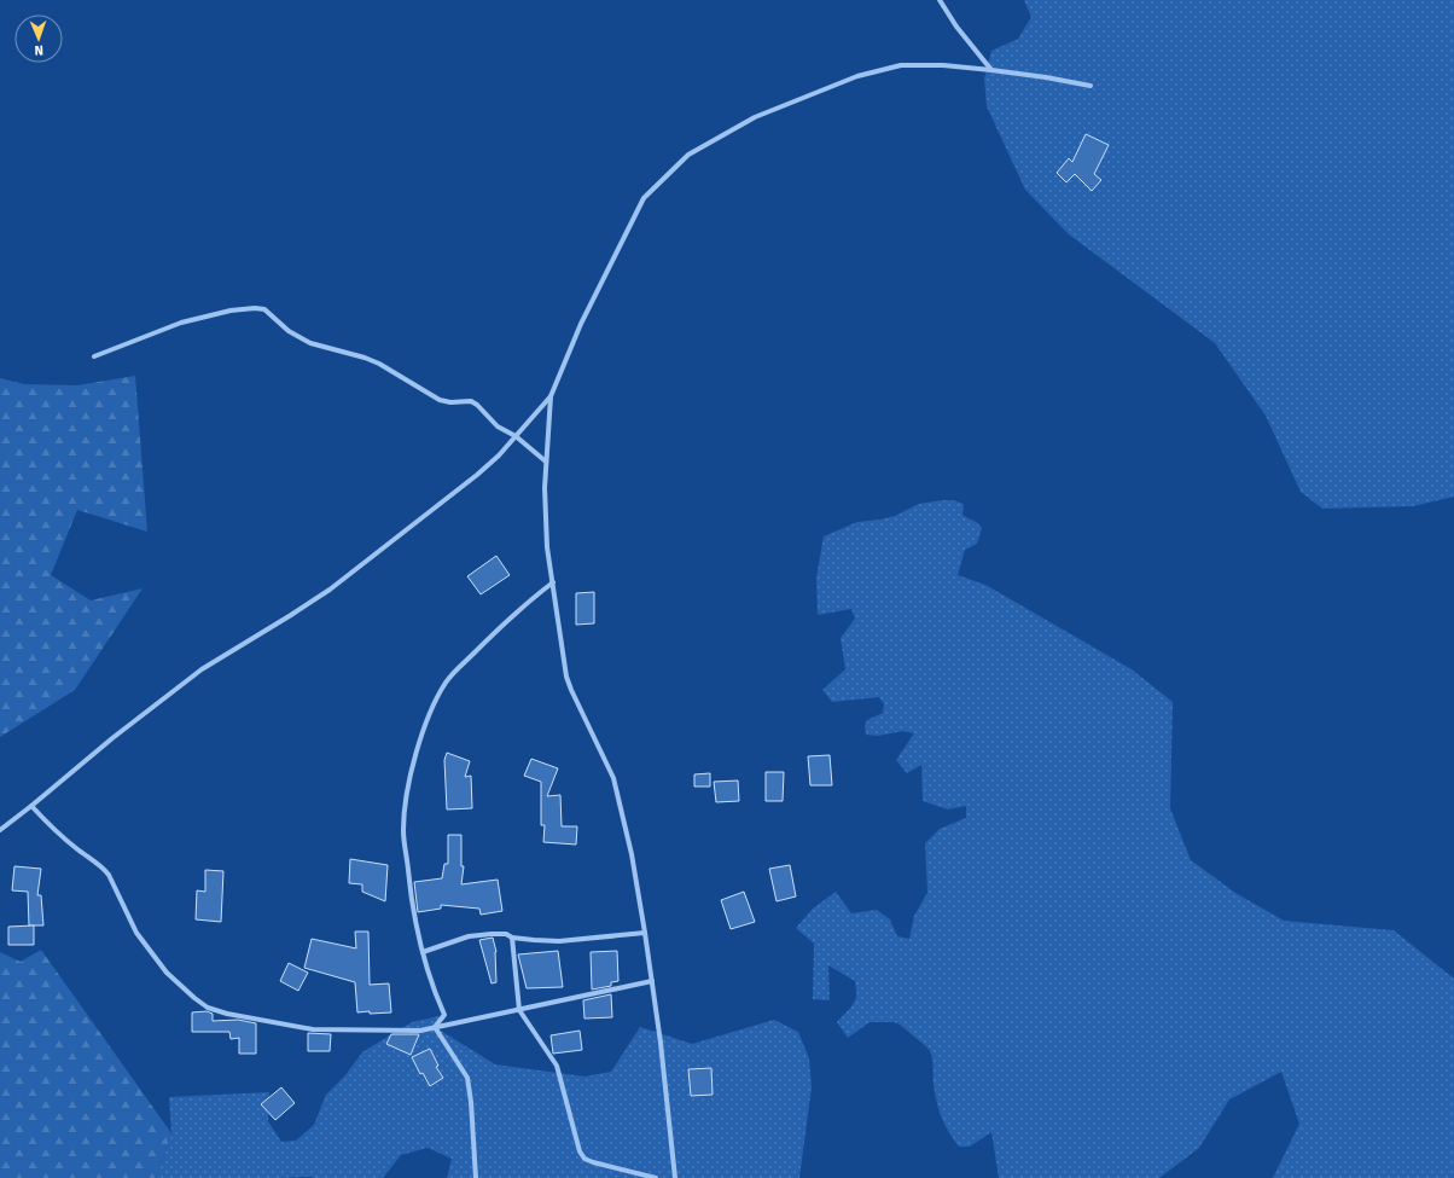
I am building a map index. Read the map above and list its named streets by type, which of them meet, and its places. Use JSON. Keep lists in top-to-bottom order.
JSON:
{
  "north": "bottom"
}
